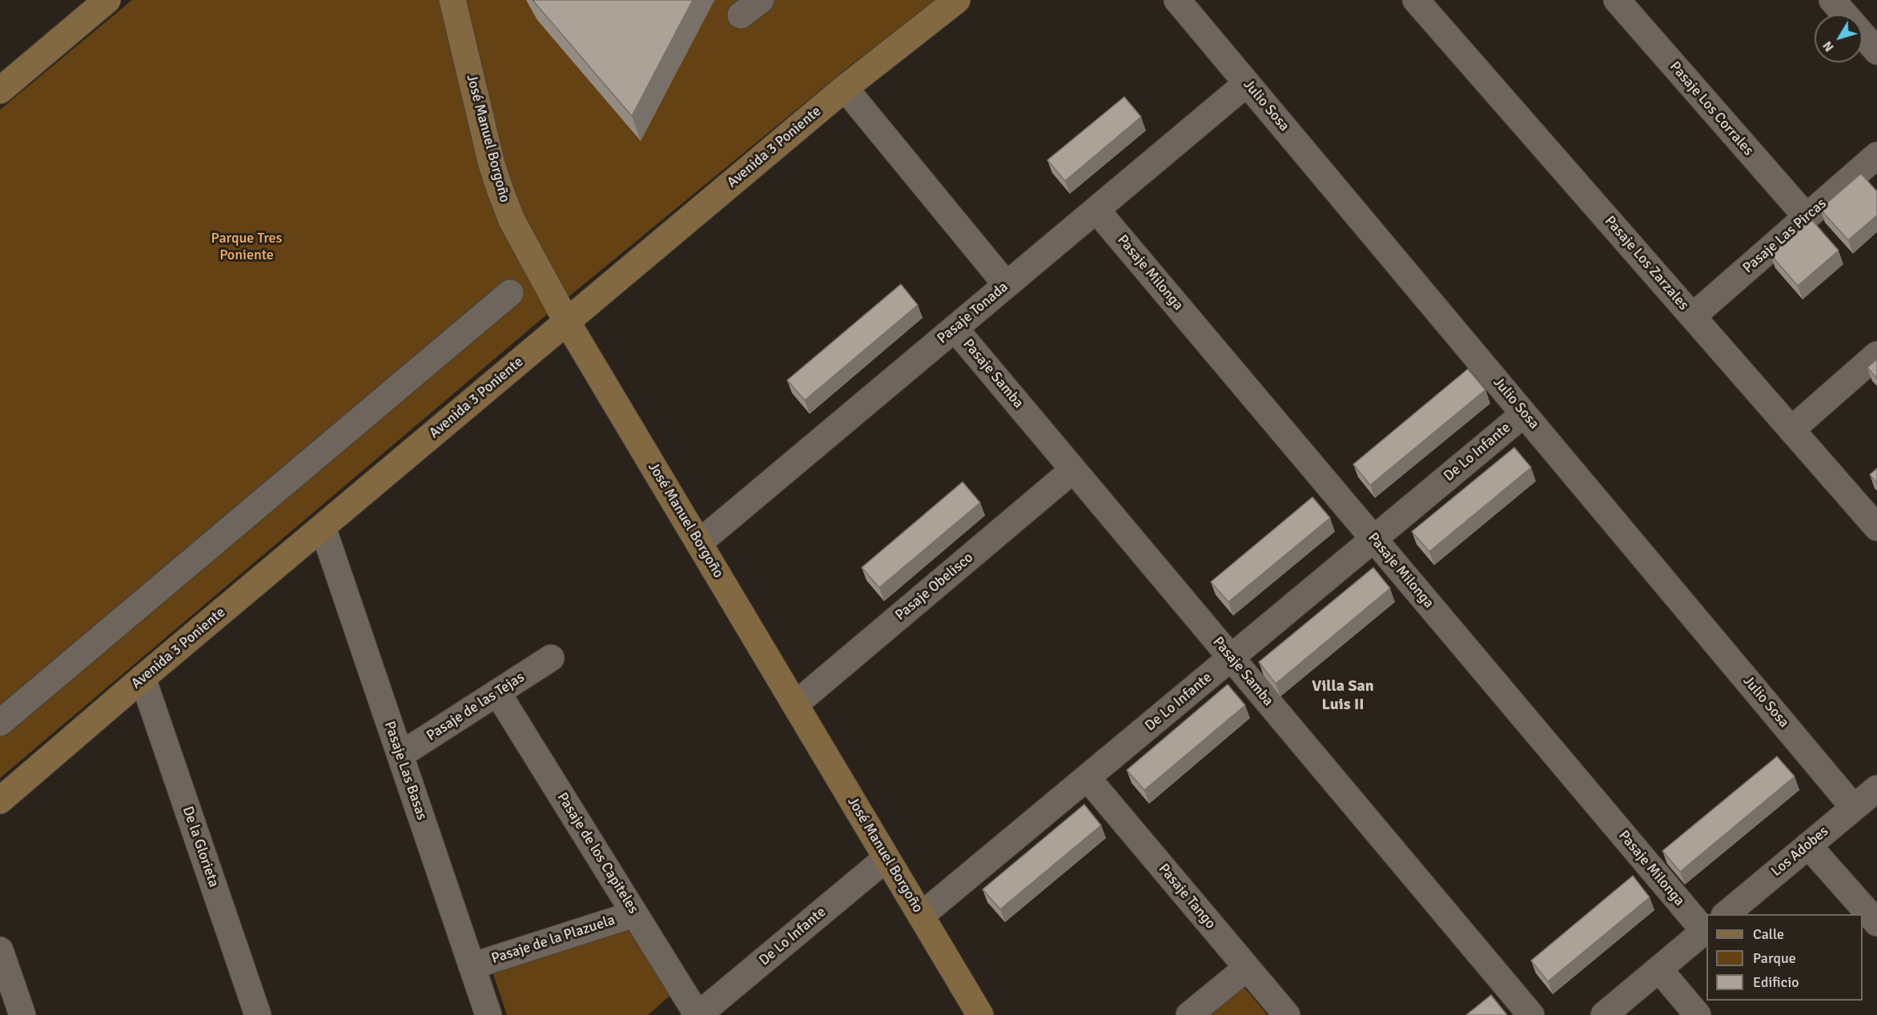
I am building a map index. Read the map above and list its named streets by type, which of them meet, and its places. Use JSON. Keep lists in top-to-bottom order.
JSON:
{
  "streets": {
    "main road": ["José Manuel Borgoño", "Avenida 3 Poniente"],
    "street": [
      "Julio Sosa",
      "Pasaje Los Corrales",
      "Pasaje Las Pircas",
      "Pasaje Los Zarzales",
      "Pasaje Milonga",
      "Pasaje Tonada",
      "Pasaje Samba",
      "De Lo Infante",
      "Pasaje Obelisco",
      "Pasaje de las Tejas",
      "Pasaje Las Basas",
      "De la Glorieta",
      "Los Adobes",
      "Pasaje de los Capiteles",
      "Pasaje Tango",
      "Pasaje de la Plazuela"
    ]
  },
  "crossings": [
    ["Julio Sosa", "Pasaje Tonada"],
    ["Julio Sosa", "De Lo Infante"],
    ["Julio Sosa", "Los Adobes"],
    ["Pasaje Los Corrales", "Pasaje Las Pircas"],
    ["José Manuel Borgoño", "Avenida 3 Poniente"],
    ["José Manuel Borgoño", "Pasaje Tonada"],
    ["José Manuel Borgoño", "De Lo Infante"],
    ["José Manuel Borgoño", "Pasaje Obelisco"],
    ["Avenida 3 Poniente", "Pasaje Las Basas"],
    ["Avenida 3 Poniente", "De la Glorieta"],
    ["Pasaje Las Pircas", "Pasaje Los Zarzales"],
    ["Pasaje Milonga", "Pasaje Tonada"],
    ["Pasaje Milonga", "De Lo Infante"],
    ["Pasaje Tonada", "Pasaje Samba"],
    ["Pasaje Samba", "De Lo Infante"],
    ["Pasaje Samba", "Pasaje Obelisco"],
    ["De Lo Infante", "Pasaje de los Capiteles"],
    ["De Lo Infante", "Pasaje Tango"],
    ["Pasaje de las Tejas", "Pasaje Las Basas"],
    ["Pasaje de las Tejas", "Pasaje de los Capiteles"],
    ["Pasaje Las Basas", "Pasaje de la Plazuela"],
    ["Pasaje de los Capiteles", "Pasaje de la Plazuela"]
  ],
  "districts": ["Villa San Luis II"],
  "parks": ["Parque Tres Poniente"],
  "legend": ["Calle", "Parque", "Edificio"],
  "north": "bottom left"
}
